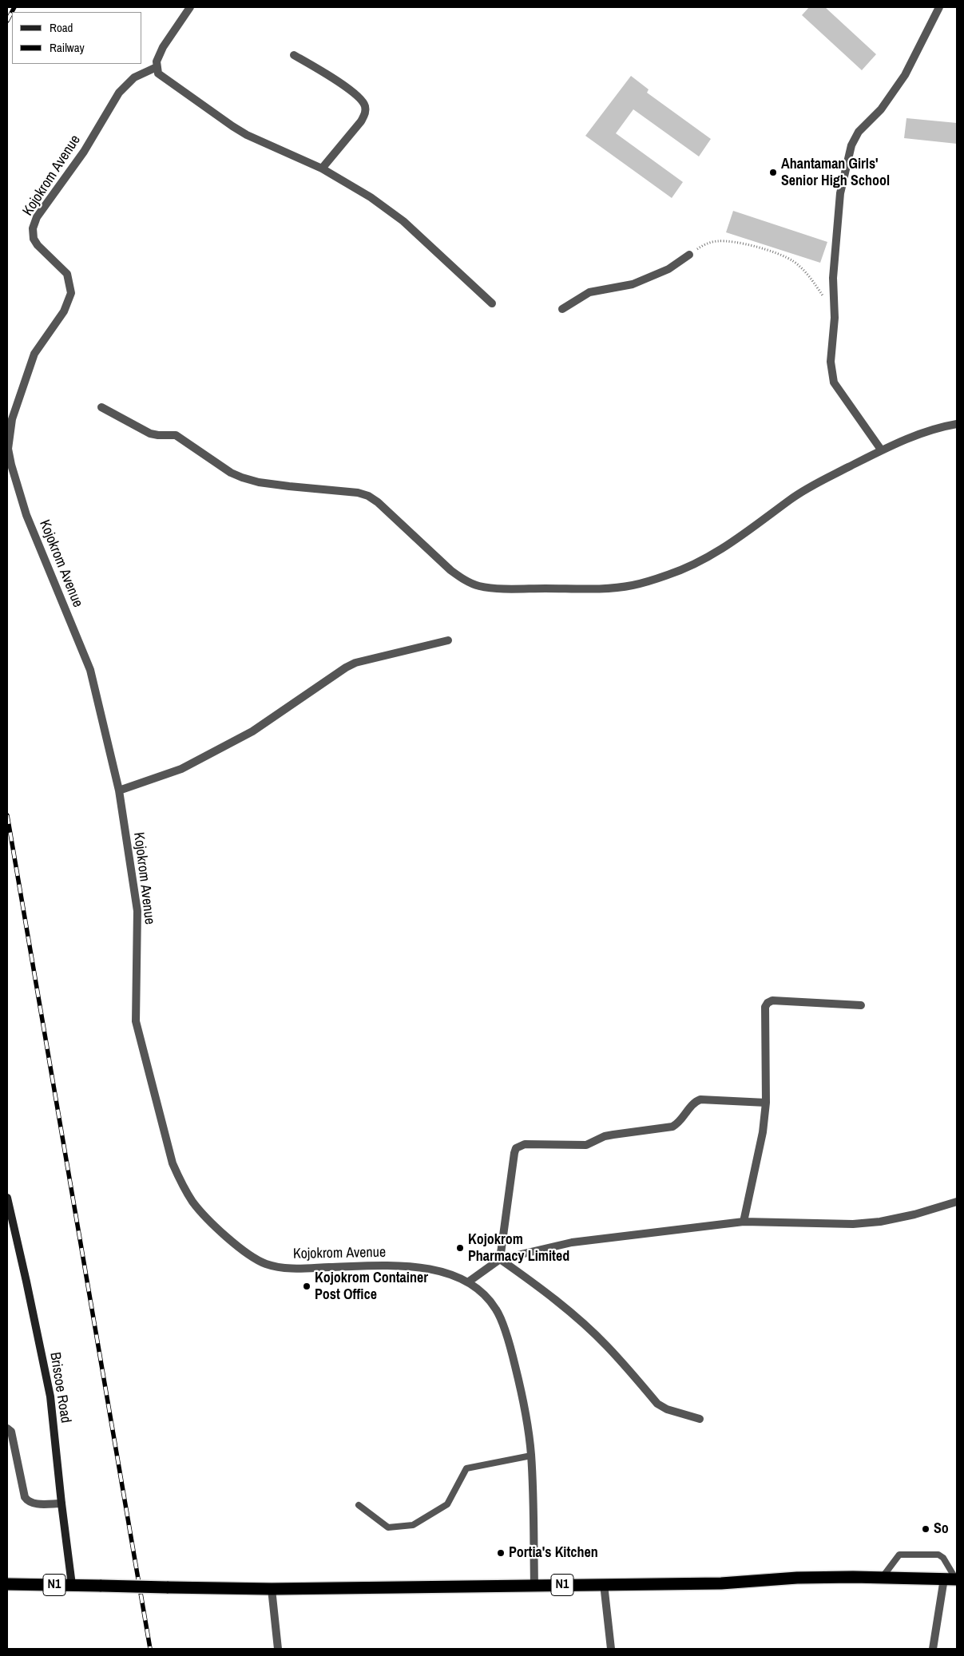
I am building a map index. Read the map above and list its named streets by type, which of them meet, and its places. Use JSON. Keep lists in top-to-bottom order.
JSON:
{
  "streets": {
    "highway": ["N1"],
    "street": ["Kojokrom Avenue", "Briscoe Road"]
  },
  "crossings": [
    ["Kojokrom Avenue", "N1"],
    ["Briscoe Road", "N1"]
  ],
  "places": [
    "Ahantaman Girls' Senior High School",
    "Kojokrom Pharmacy Limited",
    "Kojokrom Container Post Office",
    "So",
    "Portia's Kitchen"
  ],
  "legend": ["Road", "Railway"]
}
